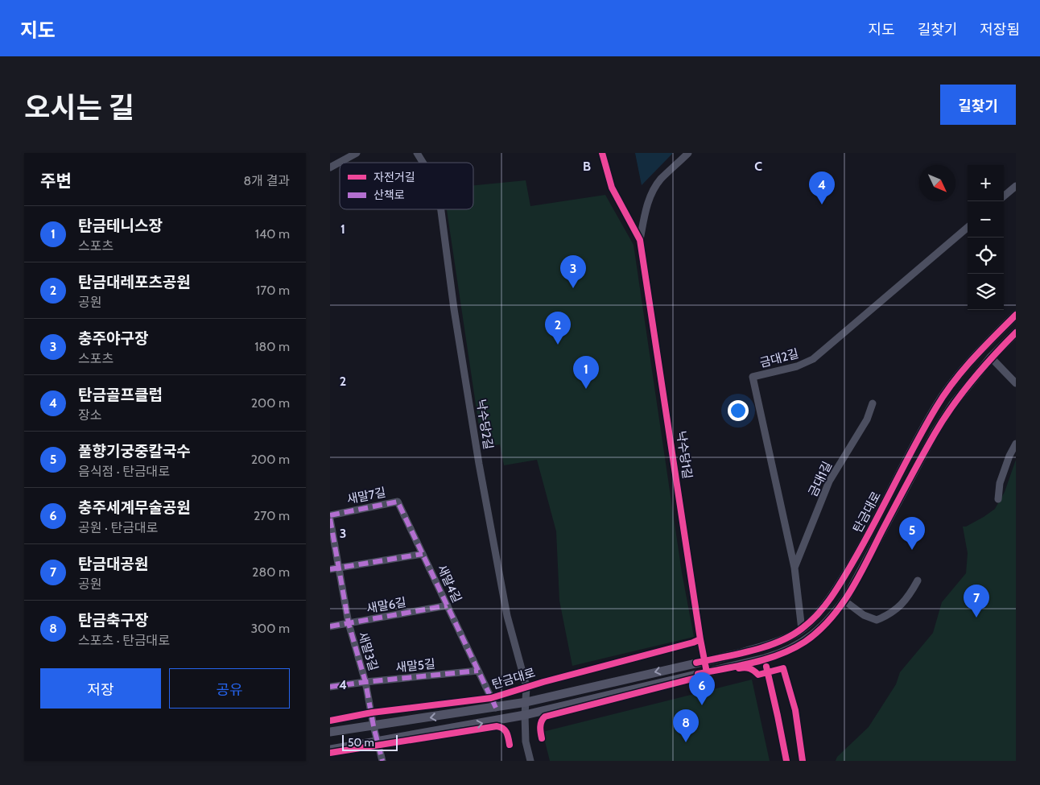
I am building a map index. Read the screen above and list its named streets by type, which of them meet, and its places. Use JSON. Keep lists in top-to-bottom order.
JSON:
{
  "streets": {
    "main road": ["탄금대로"],
    "street": [
      "금대2길",
      "낙수당2길",
      "낙수당1길",
      "금대1길",
      "새말7길",
      "새말4길",
      "새말6길",
      "새말3길",
      "새말5길"
    ]
  },
  "crossings": [
    ["금대2길", "금대1길"],
    ["금대2길", "탄금대로"],
    ["낙수당2길", "탄금대로"],
    ["낙수당1길", "탄금대로"],
    ["새말7길", "새말4길"],
    ["탄금대로", "새말4길"],
    ["탄금대로", "새말3길"],
    ["새말4길", "새말6길"],
    ["새말4길", "새말5길"],
    ["새말6길", "새말3길"],
    ["새말3길", "새말5길"]
  ],
  "legend": ["자전거길", "산책로"],
  "scale_bar": "50 m",
  "north": "bottom right",
  "page": {
    "header": "지도",
    "nav": ["지도", "길찾기", "저장됨"],
    "title": "오시는 길",
    "buttons": [
      "길찾기",
      ["저장", "공유"]
    ],
    "heading": ["주변", "8개 결과"],
    "map_buttons": ["+", "−"],
    "pins": [
      "4",
      "3",
      "2",
      "1",
      "5",
      "7",
      "6",
      "8"
    ],
    "list": [
      {
        "mark": "1",
        "name": "탄금테니스장",
        "note": "스포츠",
        "value": "140 m"
      },
      {
        "mark": "2",
        "name": "탄금대레포츠공원",
        "note": "공원",
        "value": "170 m"
      },
      {
        "mark": "3",
        "name": "충주야구장",
        "note": "스포츠",
        "value": "180 m"
      },
      {
        "mark": "4",
        "name": "탄금골프클럽",
        "note": "장소",
        "value": "200 m"
      },
      {
        "mark": "5",
        "name": "풀향기궁중칼국수",
        "note": "음식점 · 탄금대로",
        "value": "200 m"
      },
      {
        "mark": "6",
        "name": "충주세계무술공원",
        "note": "공원 · 탄금대로",
        "value": "270 m"
      },
      {
        "mark": "7",
        "name": "탄금대공원",
        "note": "공원",
        "value": "280 m"
      },
      {
        "mark": "8",
        "name": "탄금축구장",
        "note": "스포츠 · 탄금대로",
        "value": "300 m"
      }
    ],
    "scale": "50 m"
  },
  "grid": {
    "columns": ["B", "C"],
    "rows": [
      "1",
      "2",
      "3",
      "4"
    ]
  }
}
